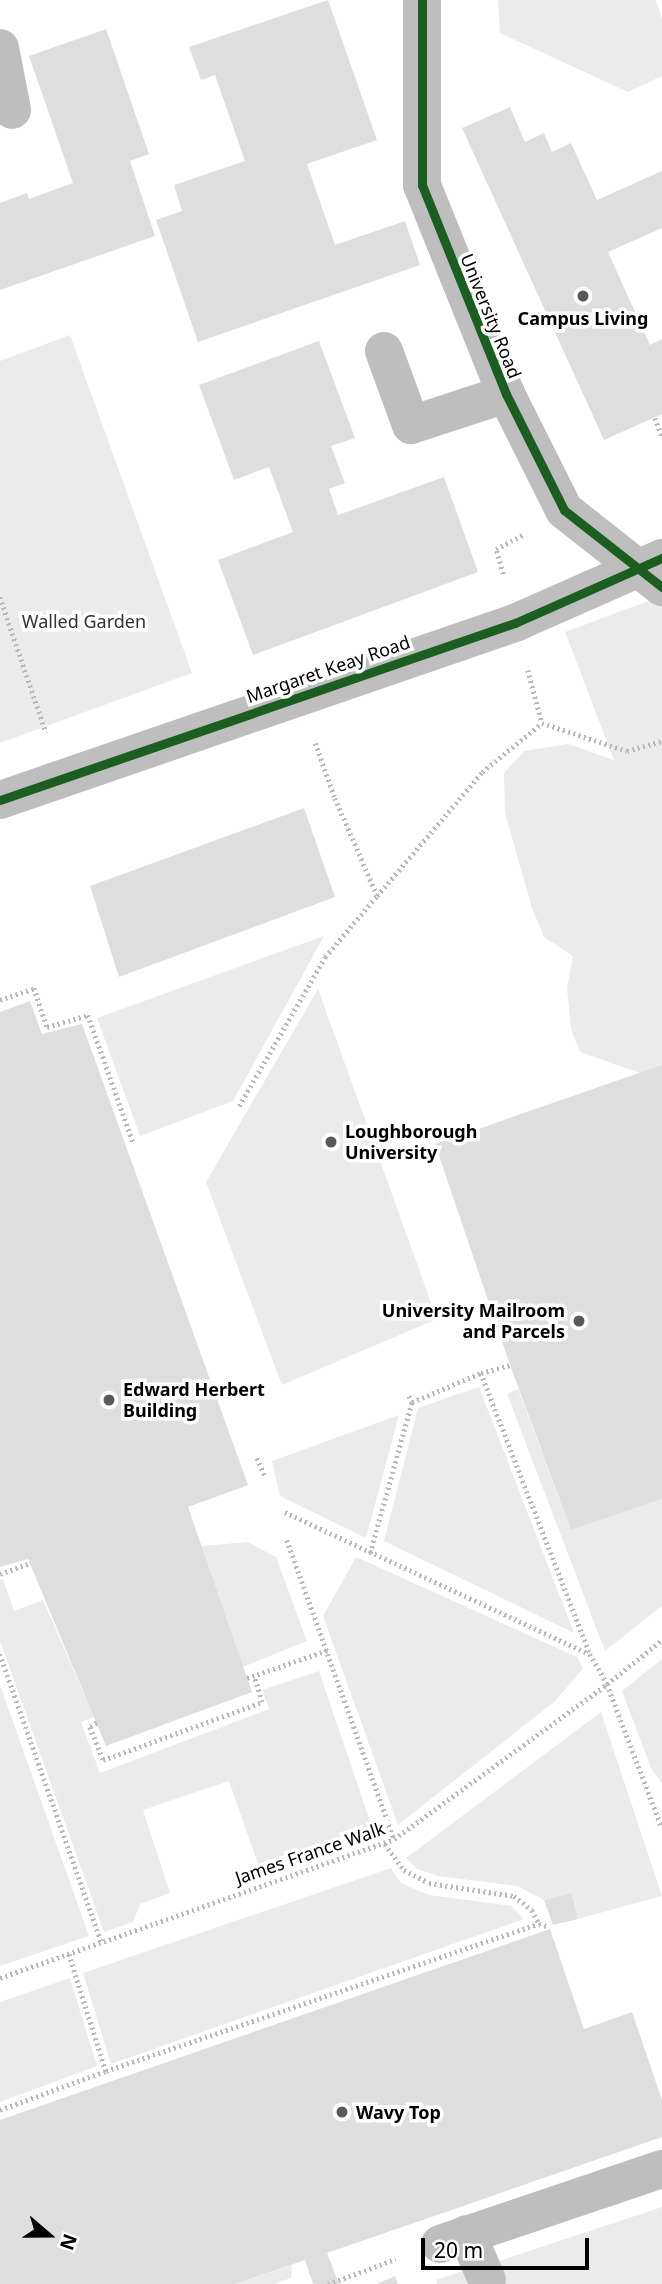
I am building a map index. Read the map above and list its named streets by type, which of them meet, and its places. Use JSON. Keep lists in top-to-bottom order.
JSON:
{
  "streets": {
    "street": ["University Road", "Margaret Keay Road"],
    "path": ["James France Walk"]
  },
  "crossings": [
    ["University Road", "Margaret Keay Road"]
  ],
  "parks": ["Walled Garden"],
  "places": [
    "Campus Living",
    "Loughborough University",
    "University Mailroom and Parcels",
    "Edward Herbert Building",
    "Wavy Top"
  ],
  "scale_bar": "20 m",
  "north": "right"
}
